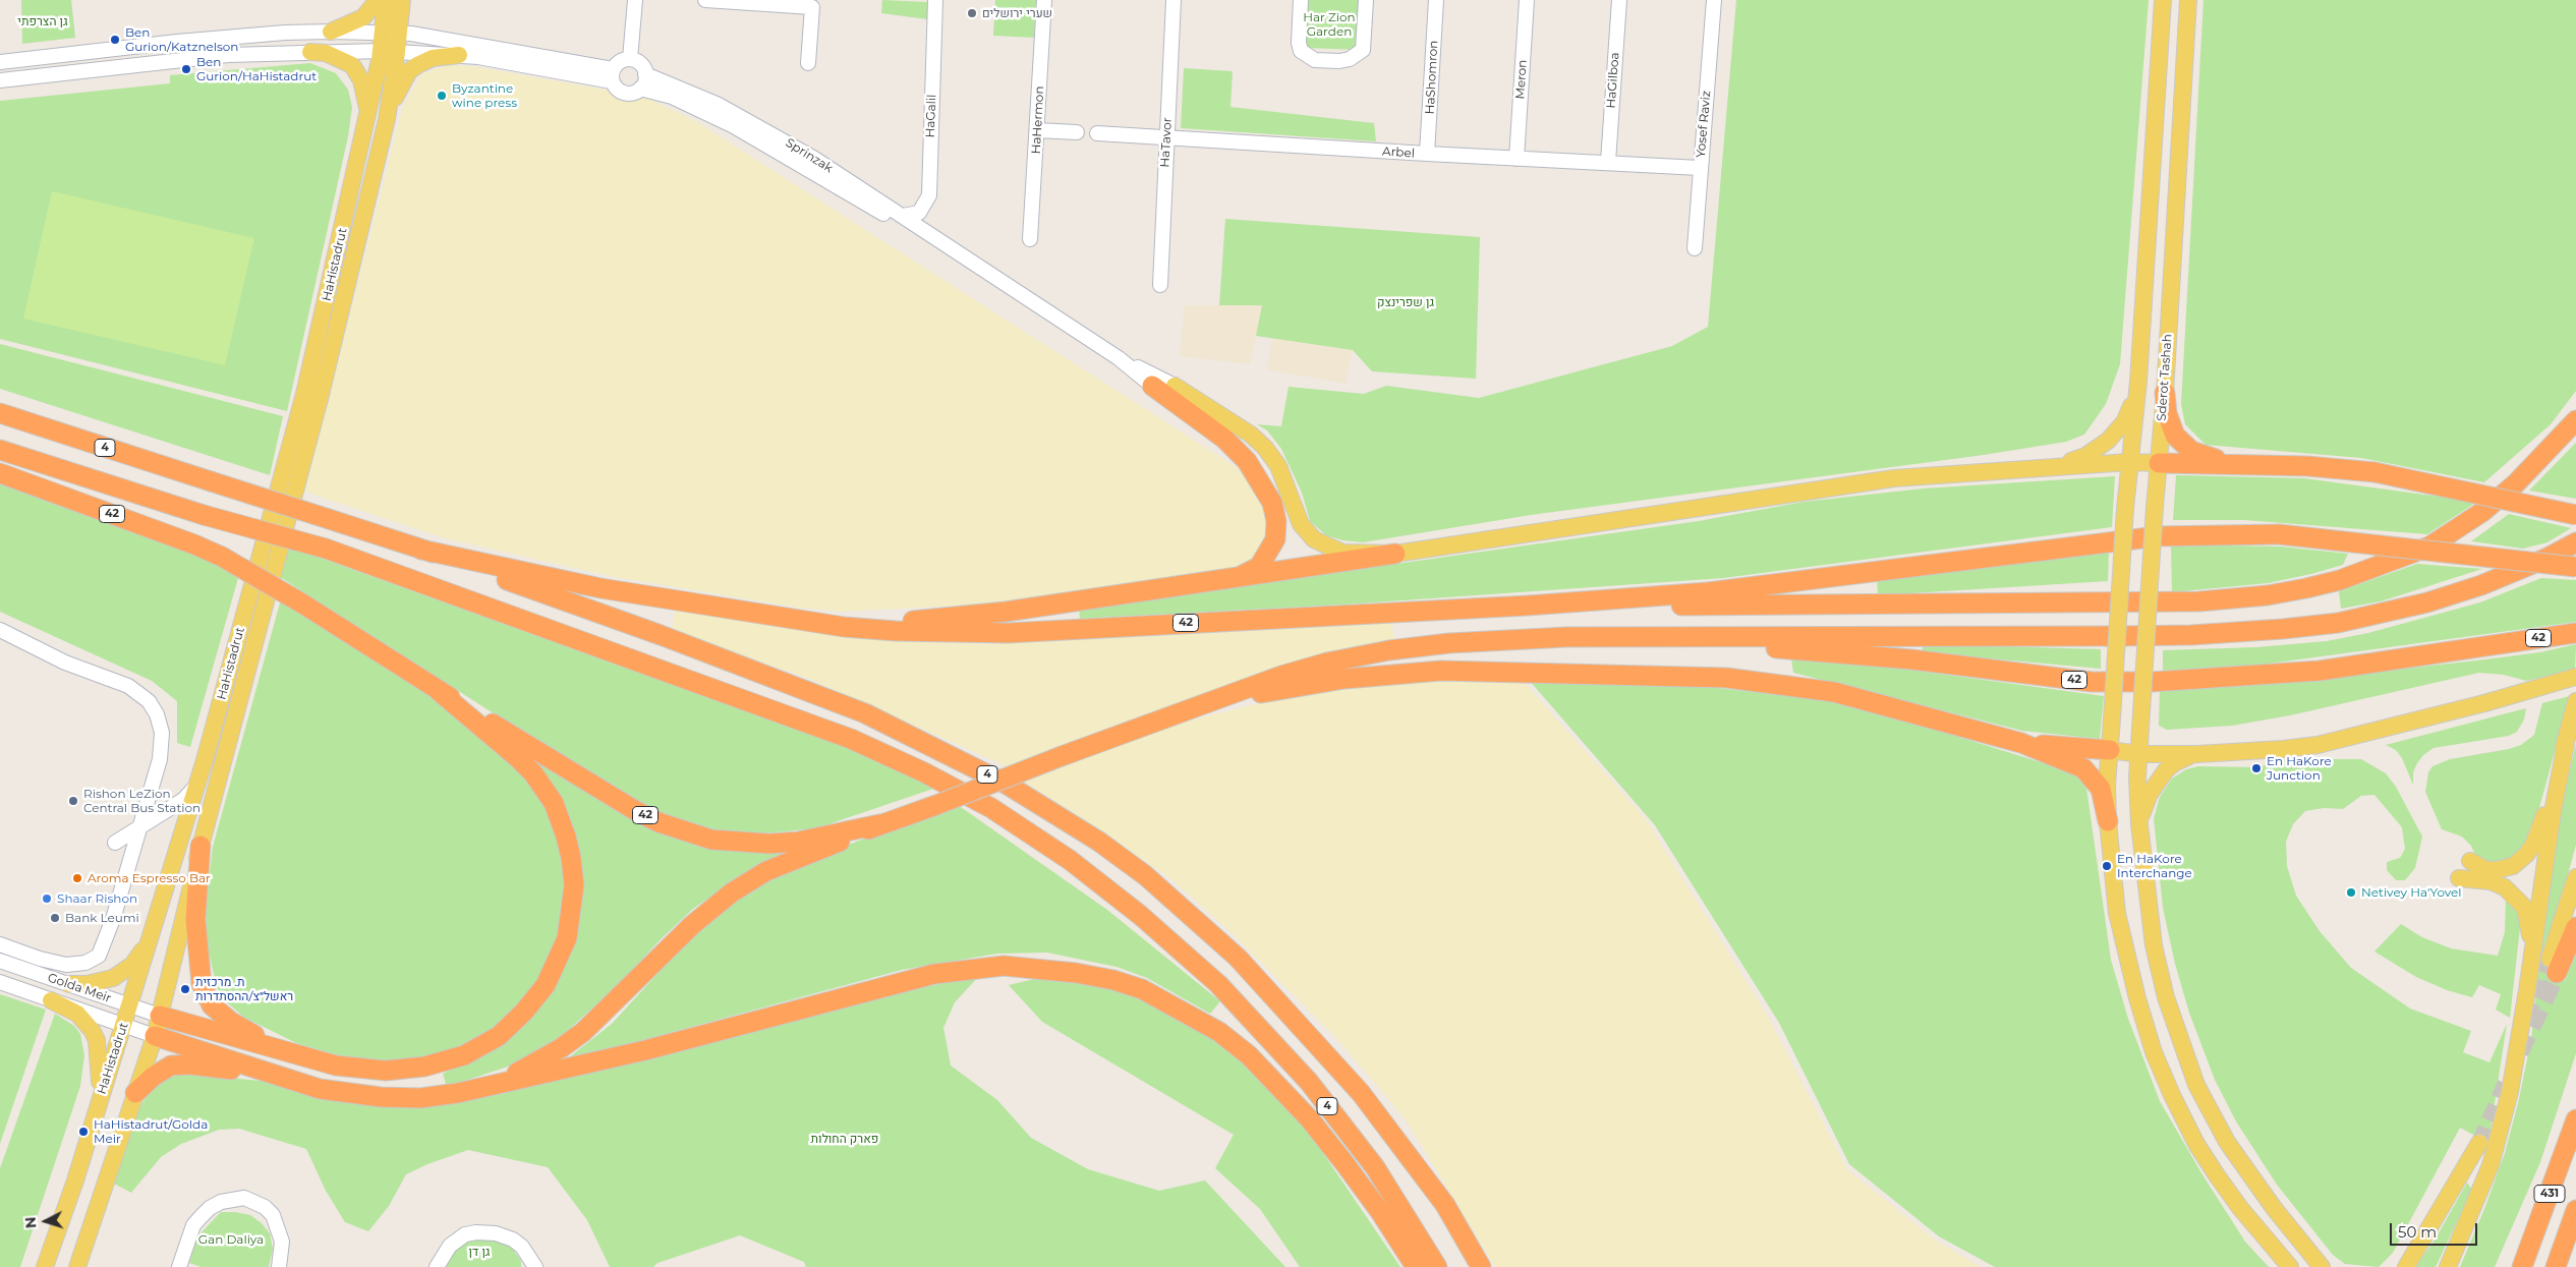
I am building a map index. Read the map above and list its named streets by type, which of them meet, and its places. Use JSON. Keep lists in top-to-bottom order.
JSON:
{
  "streets": {
    "highway": ["4", "42", "431"],
    "main road": ["HaHistadrut", "Sderot Tashah"],
    "street": [
      "HaShomron",
      "Meron",
      "HaGilboa",
      "HaGalil",
      "HaHermon",
      "Yosef Raviz",
      "HaTavor",
      "Arbel",
      "Sprinzak",
      "Golda Meir"
    ]
  },
  "crossings": [
    ["HaShomron", "Arbel"],
    ["Meron", "Arbel"],
    ["HaGilboa", "Arbel"],
    ["HaGalil", "Sprinzak"],
    ["Yosef Raviz", "Arbel"],
    ["HaTavor", "Arbel"],
    ["HaHistadrut", "Golda Meir"],
    ["4", "42"]
  ],
  "parks": [
    "Har Zion Garden",
    "גן הצרפתי",
    "גן שפרינצק",
    "פארק החולות",
    "Gan Daliya",
    "גן דן"
  ],
  "places": [
    "שערי ירושלים",
    "Ben Gurion/Katznelson",
    "Ben Gurion/HaHistadrut",
    "Byzantine wine press",
    "En HaKore Junction",
    "Rishon LeZion Central Bus Station",
    "En HaKore Interchange",
    "Aroma Espresso Bar",
    "Netivey Ha'Yovel",
    "Shaar Rishon",
    "Bank Leumi",
    "ת. מרכזית ראשל״צ/ההסתדרות",
    "HaHistadrut/Golda Meir"
  ],
  "scale_bar": "50 m",
  "north": "left"
}
